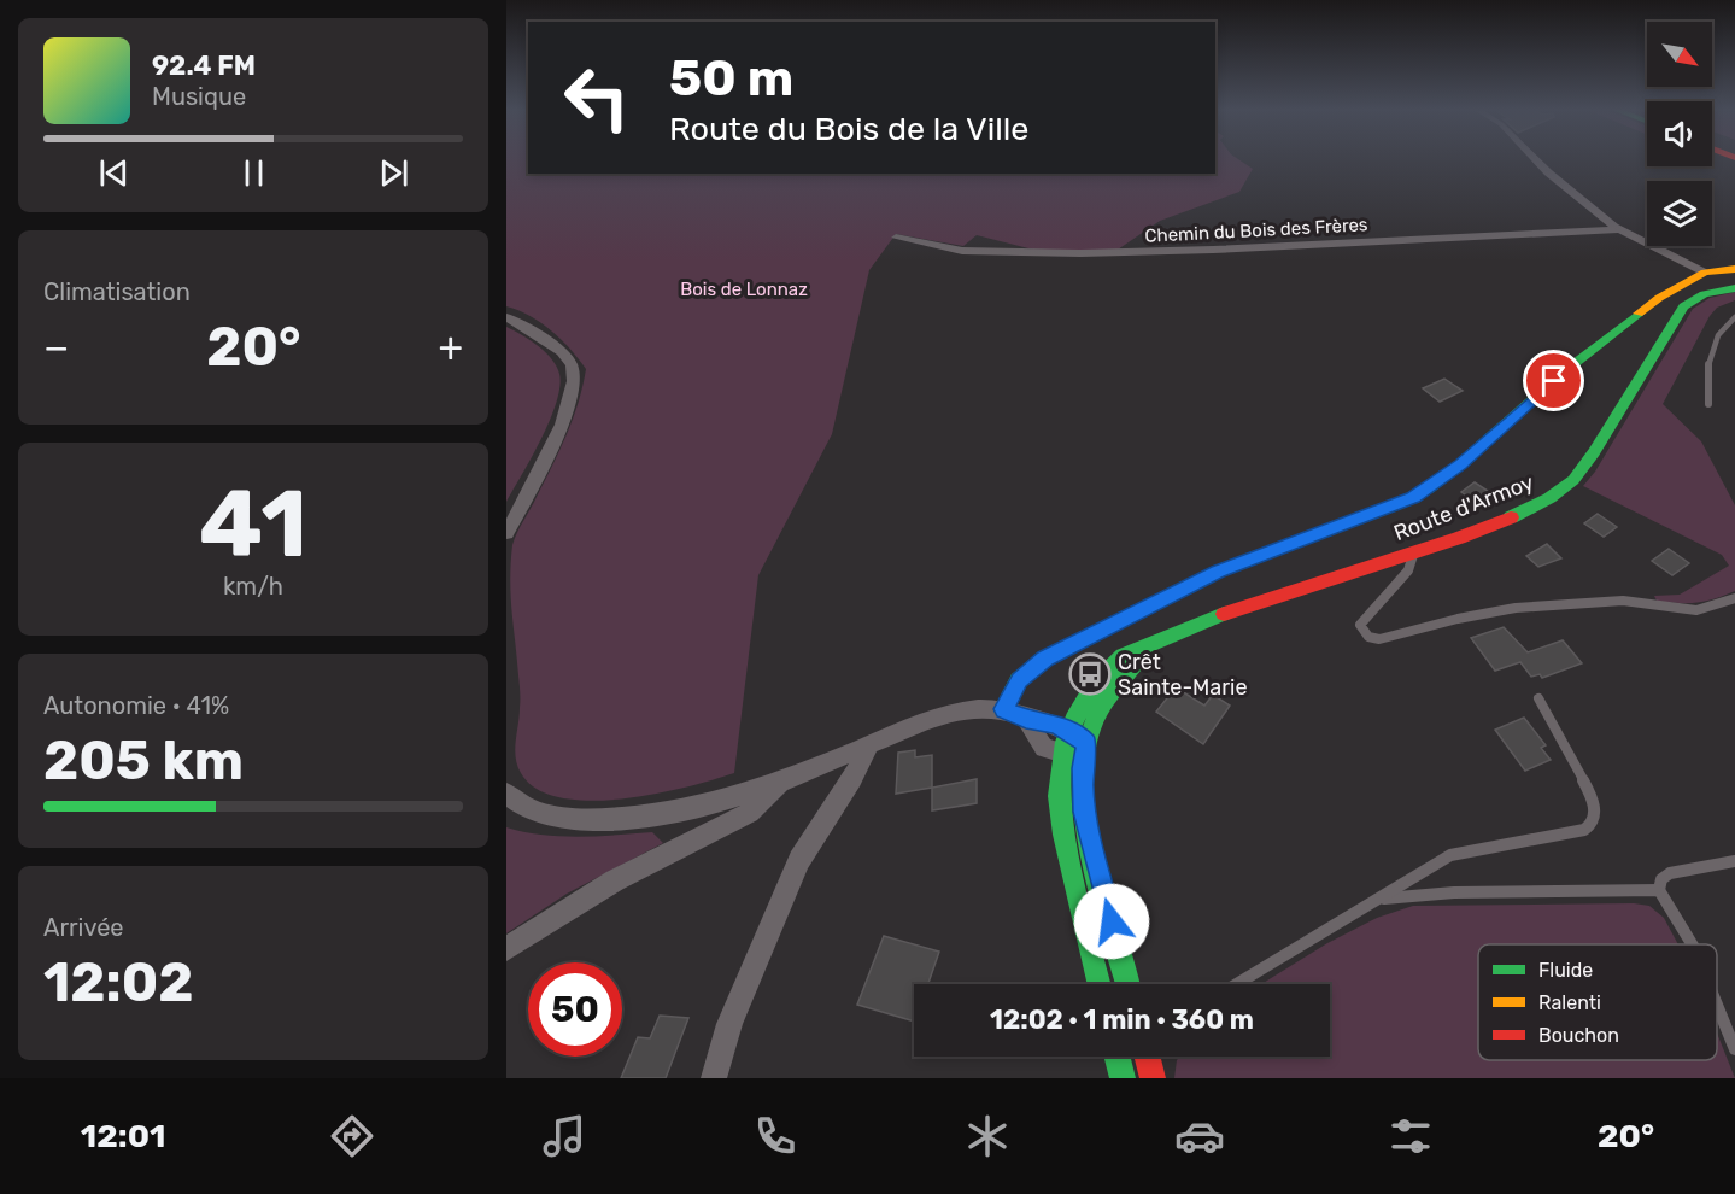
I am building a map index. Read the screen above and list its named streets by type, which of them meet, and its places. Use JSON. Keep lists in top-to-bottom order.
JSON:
{
  "streets": {
    "main road": ["Route d'Armoy"],
    "street": ["Chemin du Bois des Frères"]
  },
  "parks": ["Bois de Lonnaz"],
  "places": {
    "bus stop": ["Crêt Sainte-Marie"]
  },
  "legend": ["Fluide", "Ralenti", "Bouchon"],
  "north": "bottom right",
  "page": {
    "turn": ["50 m", "Route du Bois de la Ville"],
    "song": ["92.4 FM", "Musique"],
    "tile": [
      "Climatisation",
      ["41", "km/h"],
      ["Autonomie · 41%", "205 km"],
      ["Arrivée", "12:02"]
    ],
    "heat": ["−", "20°", "+"],
    "limit": "50",
    "trip": "12:02 · 1 min · 360 m",
    "tabs": ["12:01", "20°"]
  }
}
